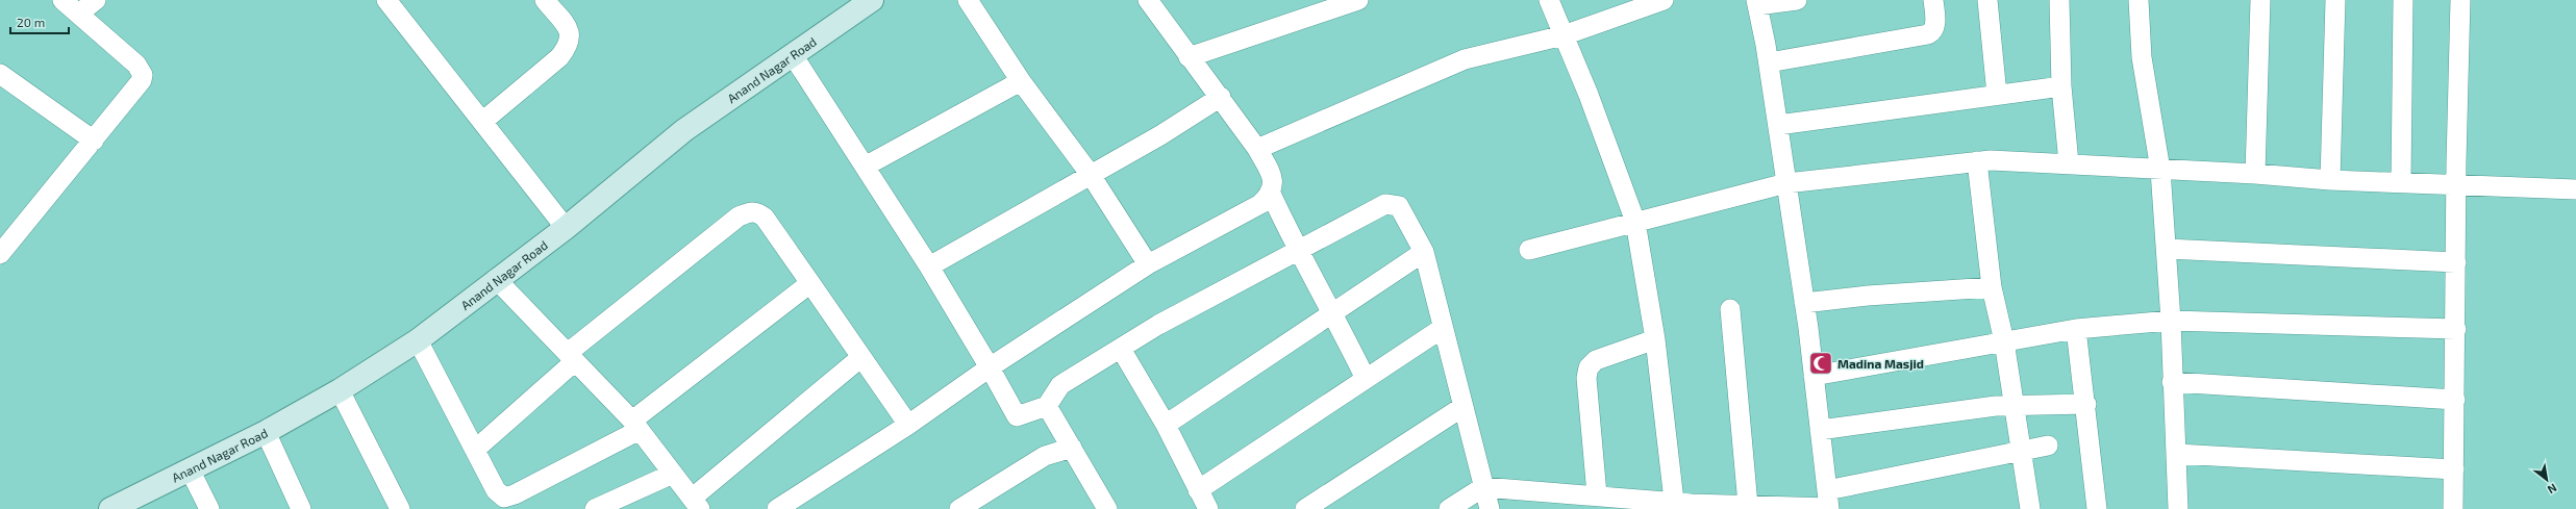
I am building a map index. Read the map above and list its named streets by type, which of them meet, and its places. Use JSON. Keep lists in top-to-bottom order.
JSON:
{
  "streets": {
    "street": ["Anand Nagar Road"]
  },
  "places": {
    "mosque": ["Madina Masjid"]
  },
  "scale_bar": "20 m",
  "north": "bottom right"
}
